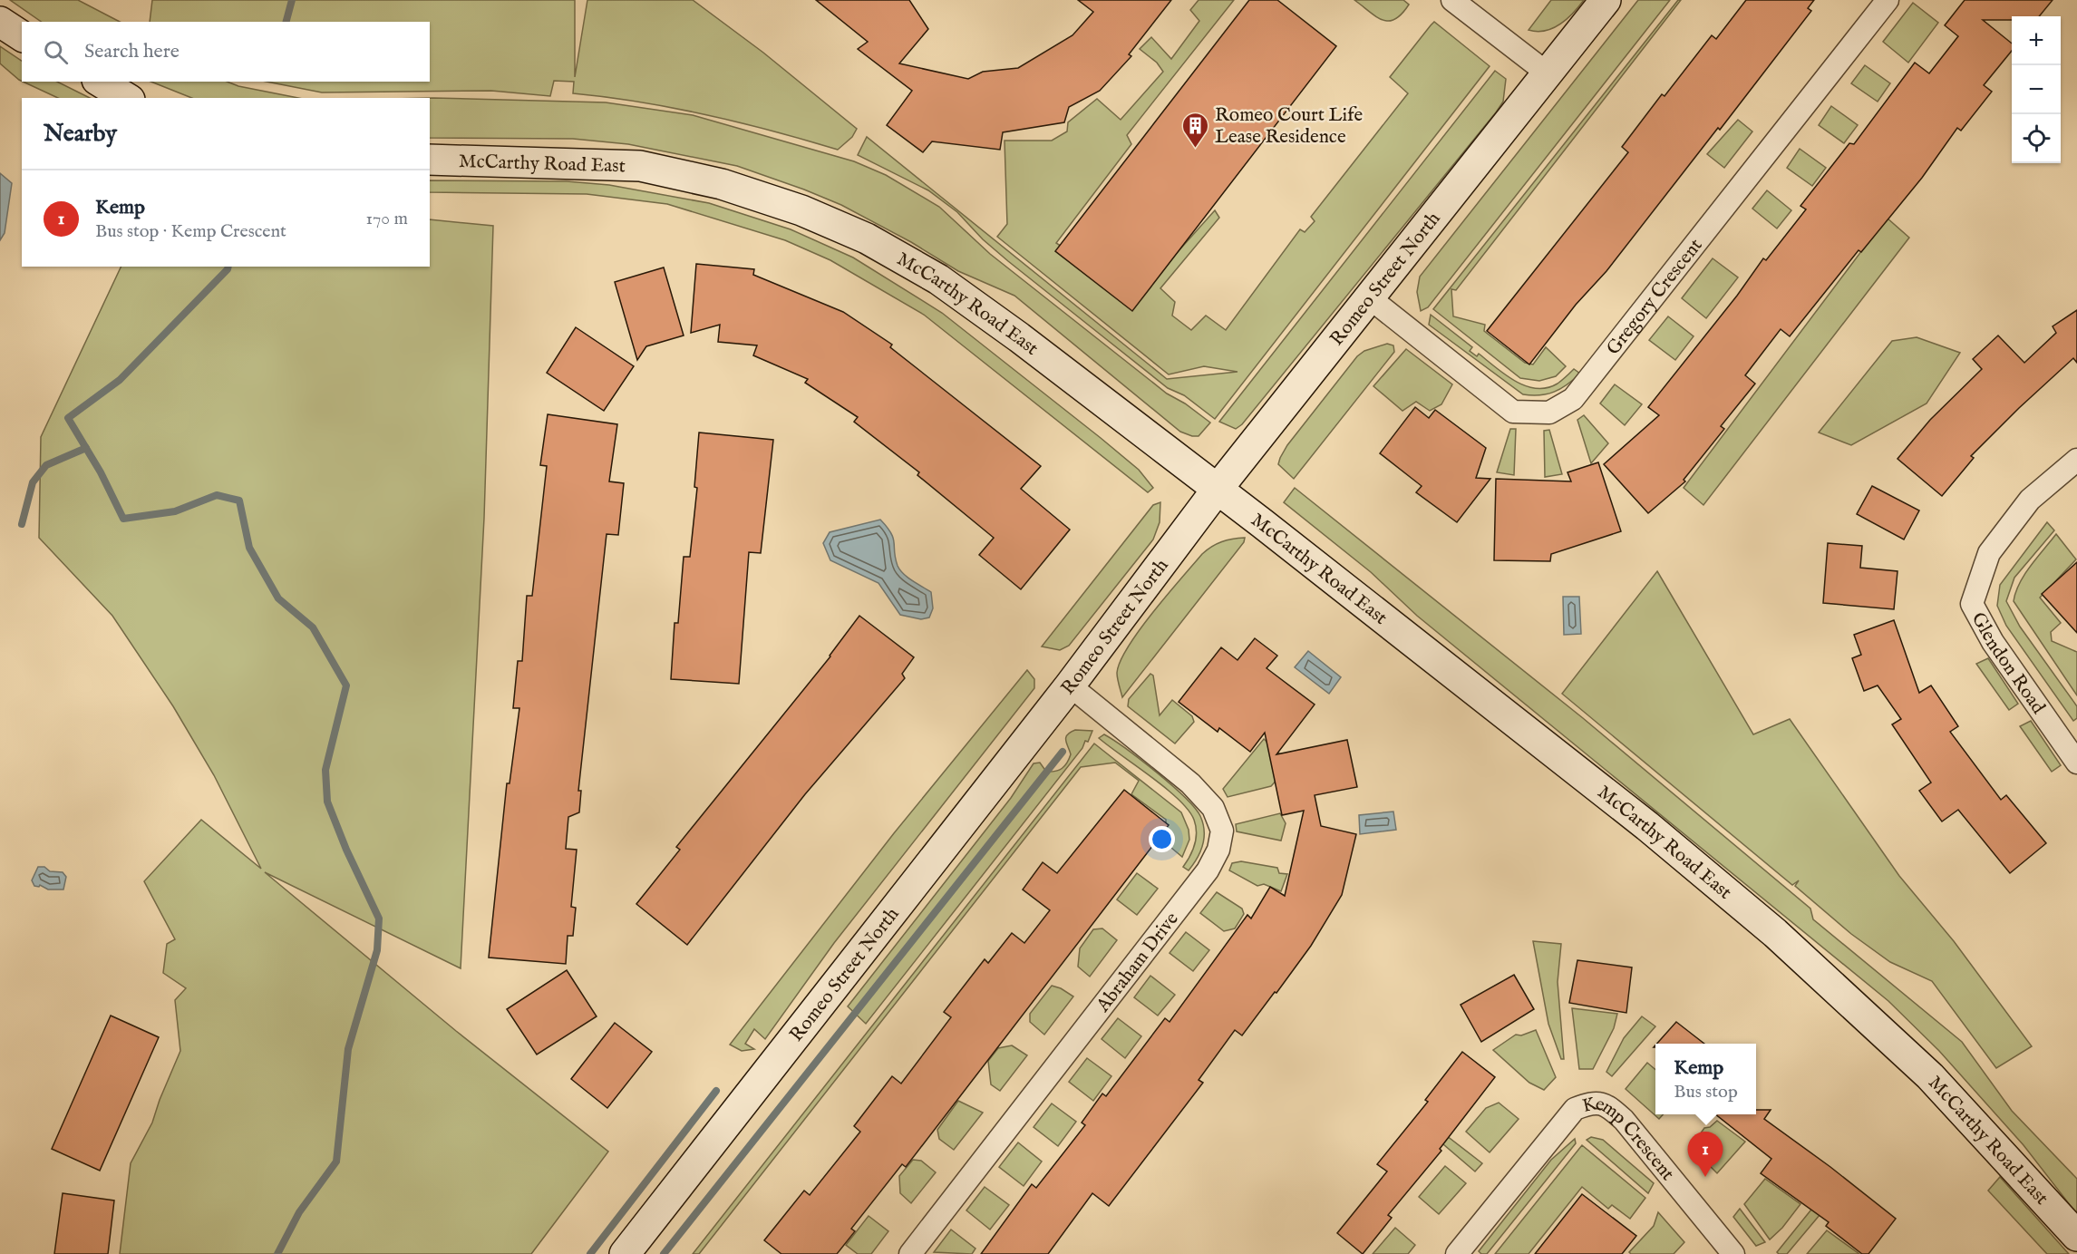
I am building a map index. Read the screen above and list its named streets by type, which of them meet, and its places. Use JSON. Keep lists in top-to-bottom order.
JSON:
{
  "streets": {
    "street": [
      "McCarthy Road East",
      "Romeo Street North",
      "Gregory Crescent",
      "Glendon Road",
      "Abraham Drive",
      "Kemp Crescent"
    ]
  },
  "crossings": [
    ["McCarthy Road East", "Romeo Street North"],
    ["Romeo Street North", "Gregory Crescent"],
    ["Romeo Street North", "Abraham Drive"]
  ],
  "places": {
    "building": ["Romeo Court Life Lease Residence"]
  },
  "page": {
    "map_buttons": ["+", "−"],
    "search": "Search here",
    "heading": "Nearby",
    "list": [
      {
        "mark": "1",
        "name": "Kemp",
        "note": "Bus stop · Kemp Crescent",
        "value": "170 m"
      }
    ],
    "popup": ["Kemp", "Bus stop"],
    "pins": "1"
  }
}
